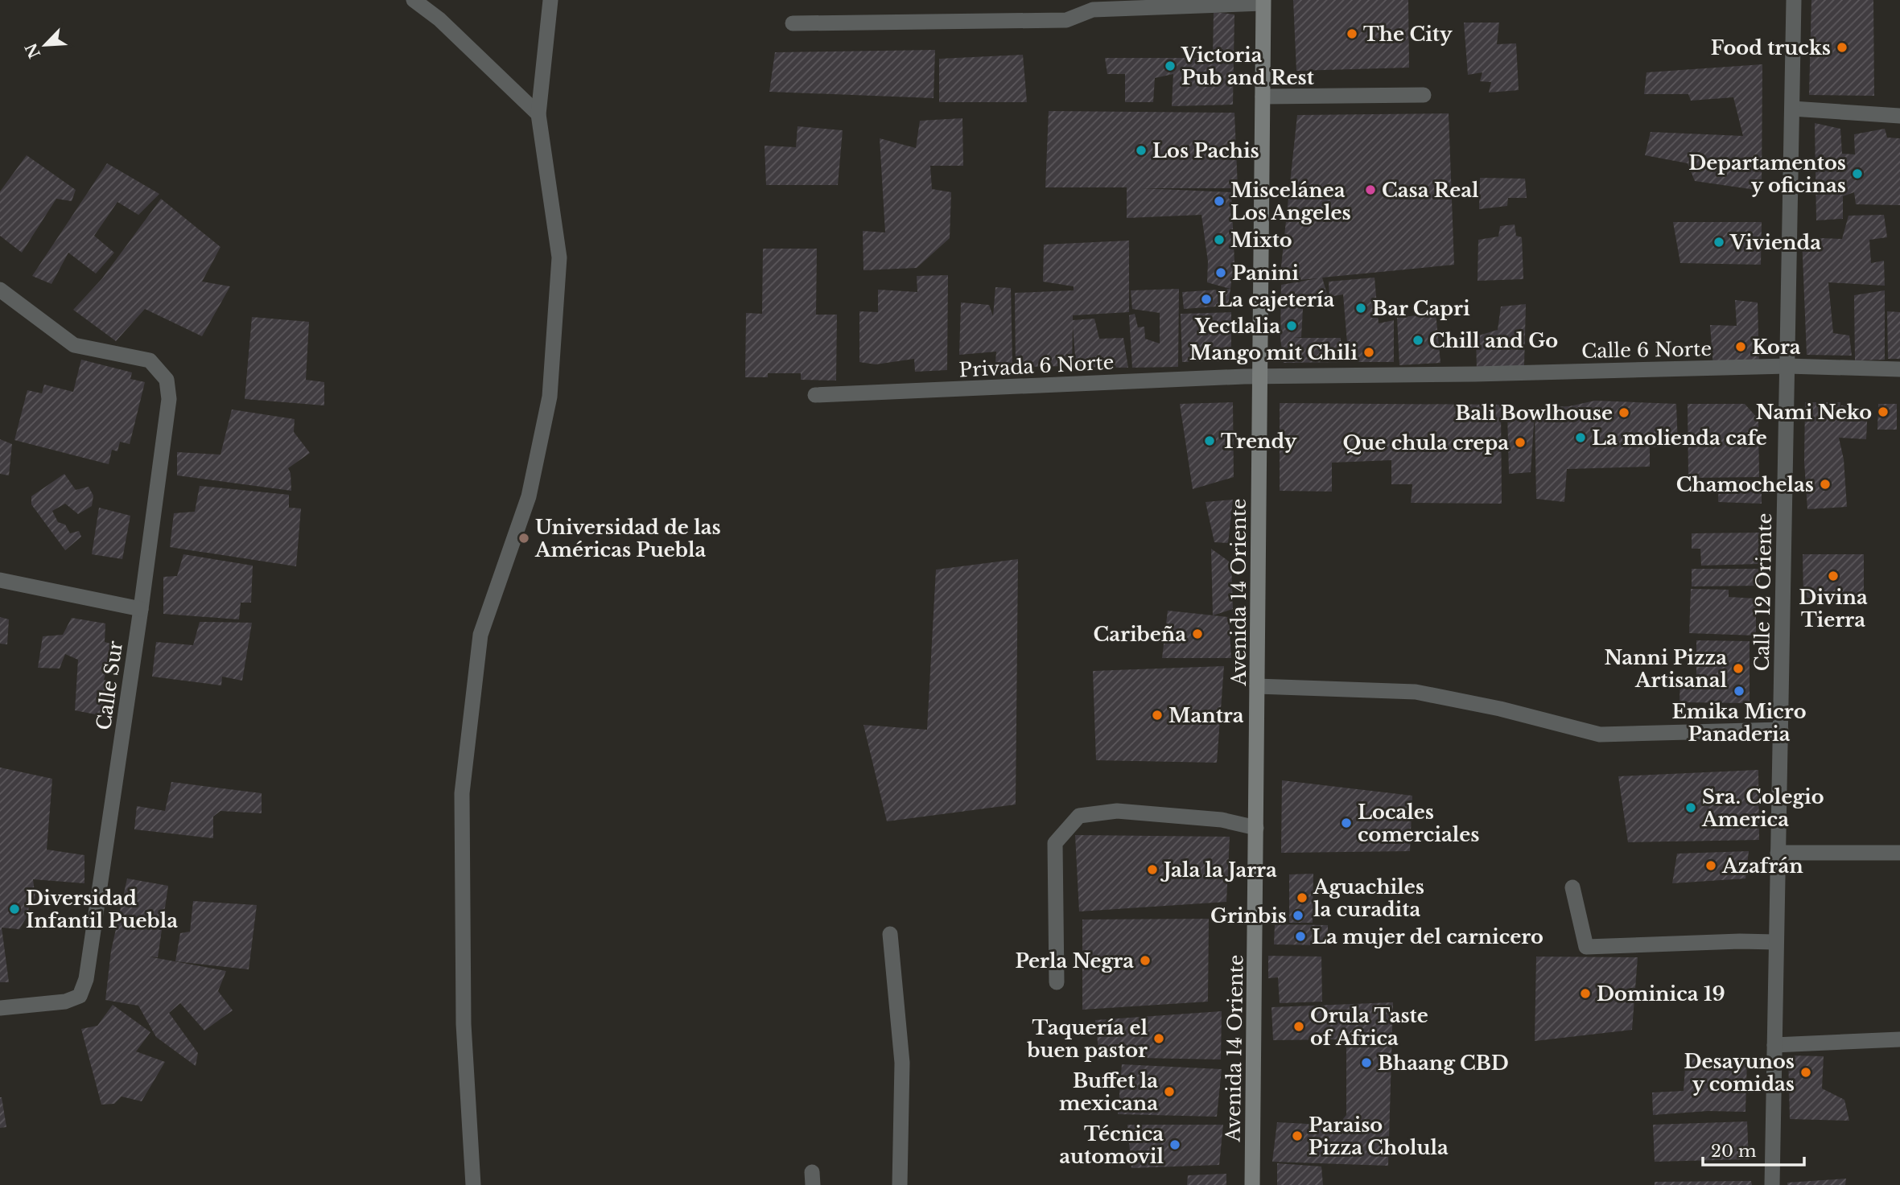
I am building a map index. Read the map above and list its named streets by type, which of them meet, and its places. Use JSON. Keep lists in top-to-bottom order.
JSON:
{
  "streets": {
    "main road": ["Avenida 14 Oriente"],
    "street": [
      "Calle 6 Norte",
      "Privada 6 Norte",
      "Calle 12 Oriente",
      "Calle Sur"
    ]
  },
  "crossings": [
    ["Calle 6 Norte", "Privada 6 Norte"],
    ["Calle 6 Norte", "Avenida 14 Oriente"],
    ["Calle 6 Norte", "Calle 12 Oriente"],
    ["Privada 6 Norte", "Avenida 14 Oriente"]
  ],
  "places": [
    "The City",
    "Food trucks",
    "Victoria Pub and Rest",
    "Los Pachis",
    "Departamentos y oficinas",
    "Casa Real",
    "Miscelánea Los Angeles",
    "Mixto",
    "Vivienda",
    "Panini",
    "La cajetería",
    "Bar Capri",
    "Yectlalia",
    "Chill and Go",
    "Kora",
    "Mango mit Chili",
    "Nami Neko",
    "Bali Bowlhouse",
    "La molienda cafe",
    "Trendy",
    "Que chula crepa",
    "Chamochelas",
    "Universidad de las Américas Puebla",
    "Divina Tierra",
    "Caribeña",
    "Nanni Pizza Artisanal",
    "Emika Micro Panaderia",
    "Mantra",
    "Sra. Colegio America",
    "Locales comerciales",
    "Azafrán",
    "Jala la Jarra",
    "Aguachiles la curadita",
    "Diversidad Infantil Puebla",
    "Grinbis",
    "La mujer del carnicero",
    "Perla Negra",
    "Dominica 19",
    "Orula Taste of Africa",
    "Taquería el buen pastor",
    "Bhaang CBD",
    "Desayunos y comidas",
    "Buffet la mexicana",
    "Paraiso Pizza Cholula",
    "Técnica automovil"
  ],
  "scale_bar": "20 m",
  "north": "bottom left"
}
